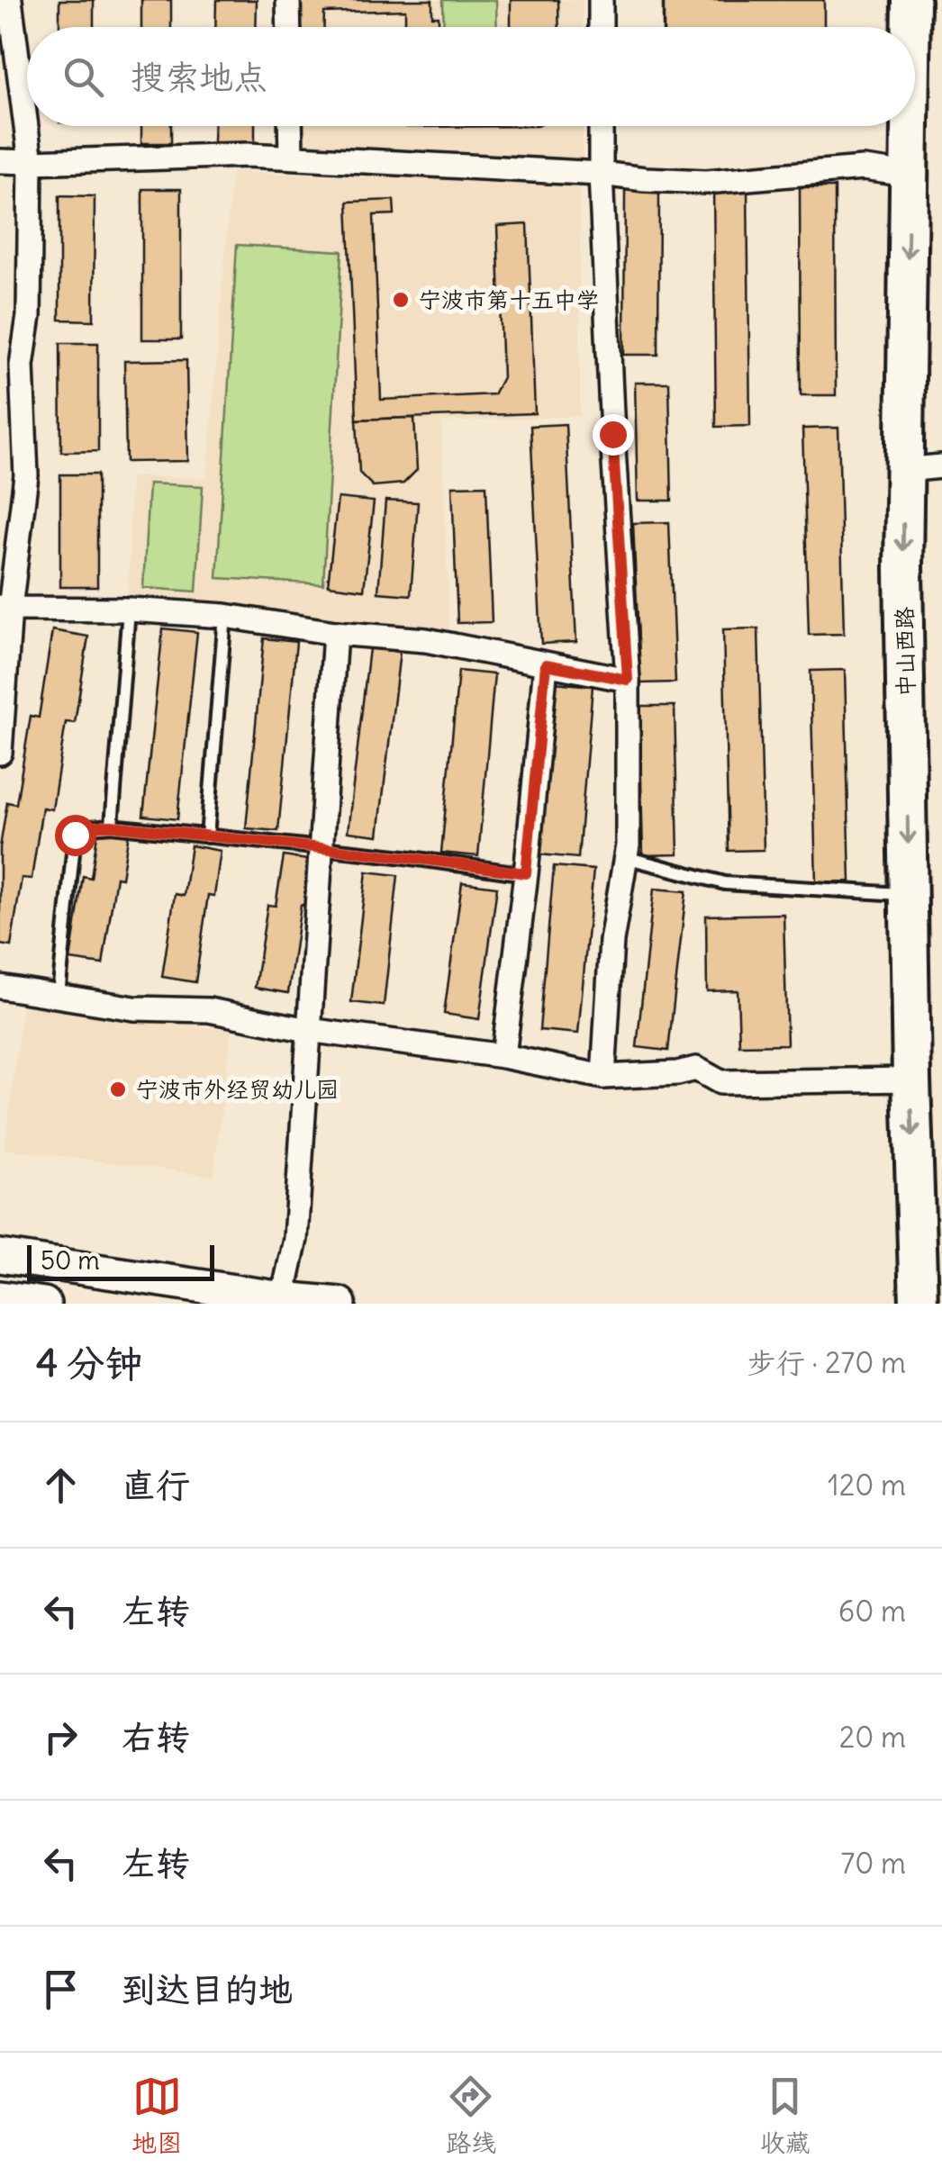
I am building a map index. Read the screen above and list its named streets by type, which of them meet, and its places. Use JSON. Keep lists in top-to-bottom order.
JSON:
{
  "streets": {
    "main road": ["中山西路"]
  },
  "one_way": ["中山西路"],
  "places": ["宁波市第十五中学", "宁波市外经贸幼儿园"],
  "scale_bar": "50 m",
  "page": {
    "search": "搜索地点",
    "scale": "50 m",
    "heading": ["4 分钟", "步行 · 270 m"],
    "list": [
      ["直行", "120 m"],
      ["左转", "60 m"],
      ["右转", "20 m"],
      ["左转", "70 m"],
      "到达目的地"
    ],
    "nav": ["地图", "路线", "收藏"]
  }
}
